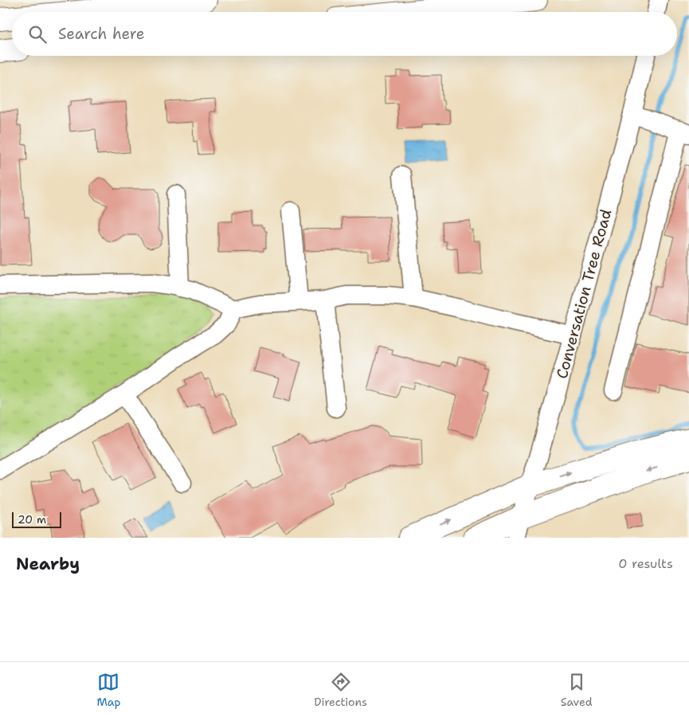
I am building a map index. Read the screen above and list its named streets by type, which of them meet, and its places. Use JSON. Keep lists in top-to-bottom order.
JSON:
{
  "streets": {
    "street": ["Conversation Tree Road"]
  },
  "scale_bar": "20 m",
  "page": {
    "search": "Search here",
    "scale": "20 m",
    "heading": ["Nearby", "0 results"],
    "nav": ["Map", "Directions", "Saved"]
  }
}
